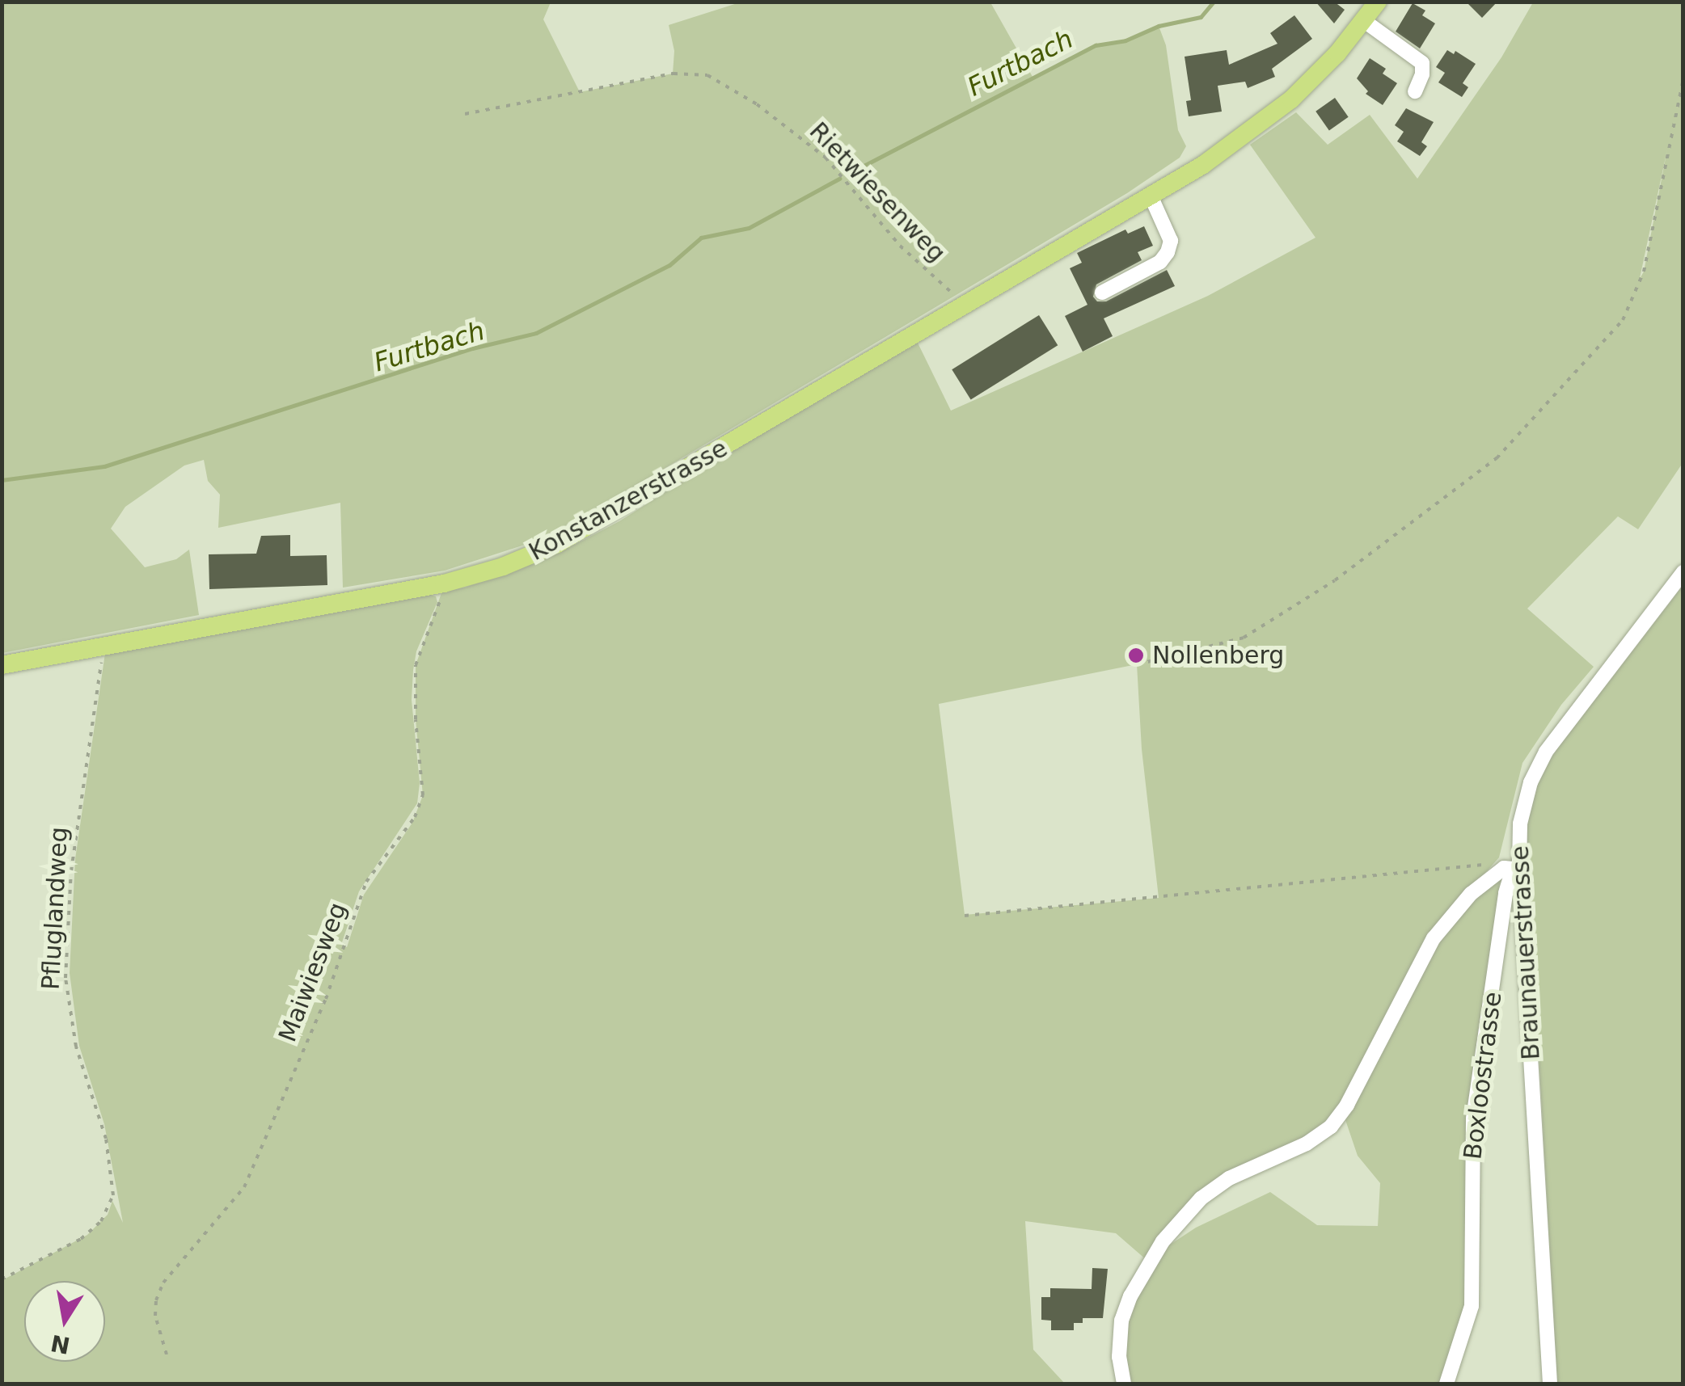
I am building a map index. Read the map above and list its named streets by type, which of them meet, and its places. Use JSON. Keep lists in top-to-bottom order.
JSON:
{
  "streets": {
    "main road": ["Konstanzerstrasse"],
    "street": ["Braunauerstrasse", "Boxloostrasse"],
    "path": ["Rietwiesenweg", "Pfluglandweg", "Maiwiesweg"]
  },
  "crossings": [
    ["Rietwiesenweg", "Konstanzerstrasse"],
    ["Konstanzerstrasse", "Maiwiesweg"],
    ["Braunauerstrasse", "Boxloostrasse"]
  ],
  "water": ["Furtbach"],
  "places": ["Nollenberg"],
  "north": "bottom"
}
